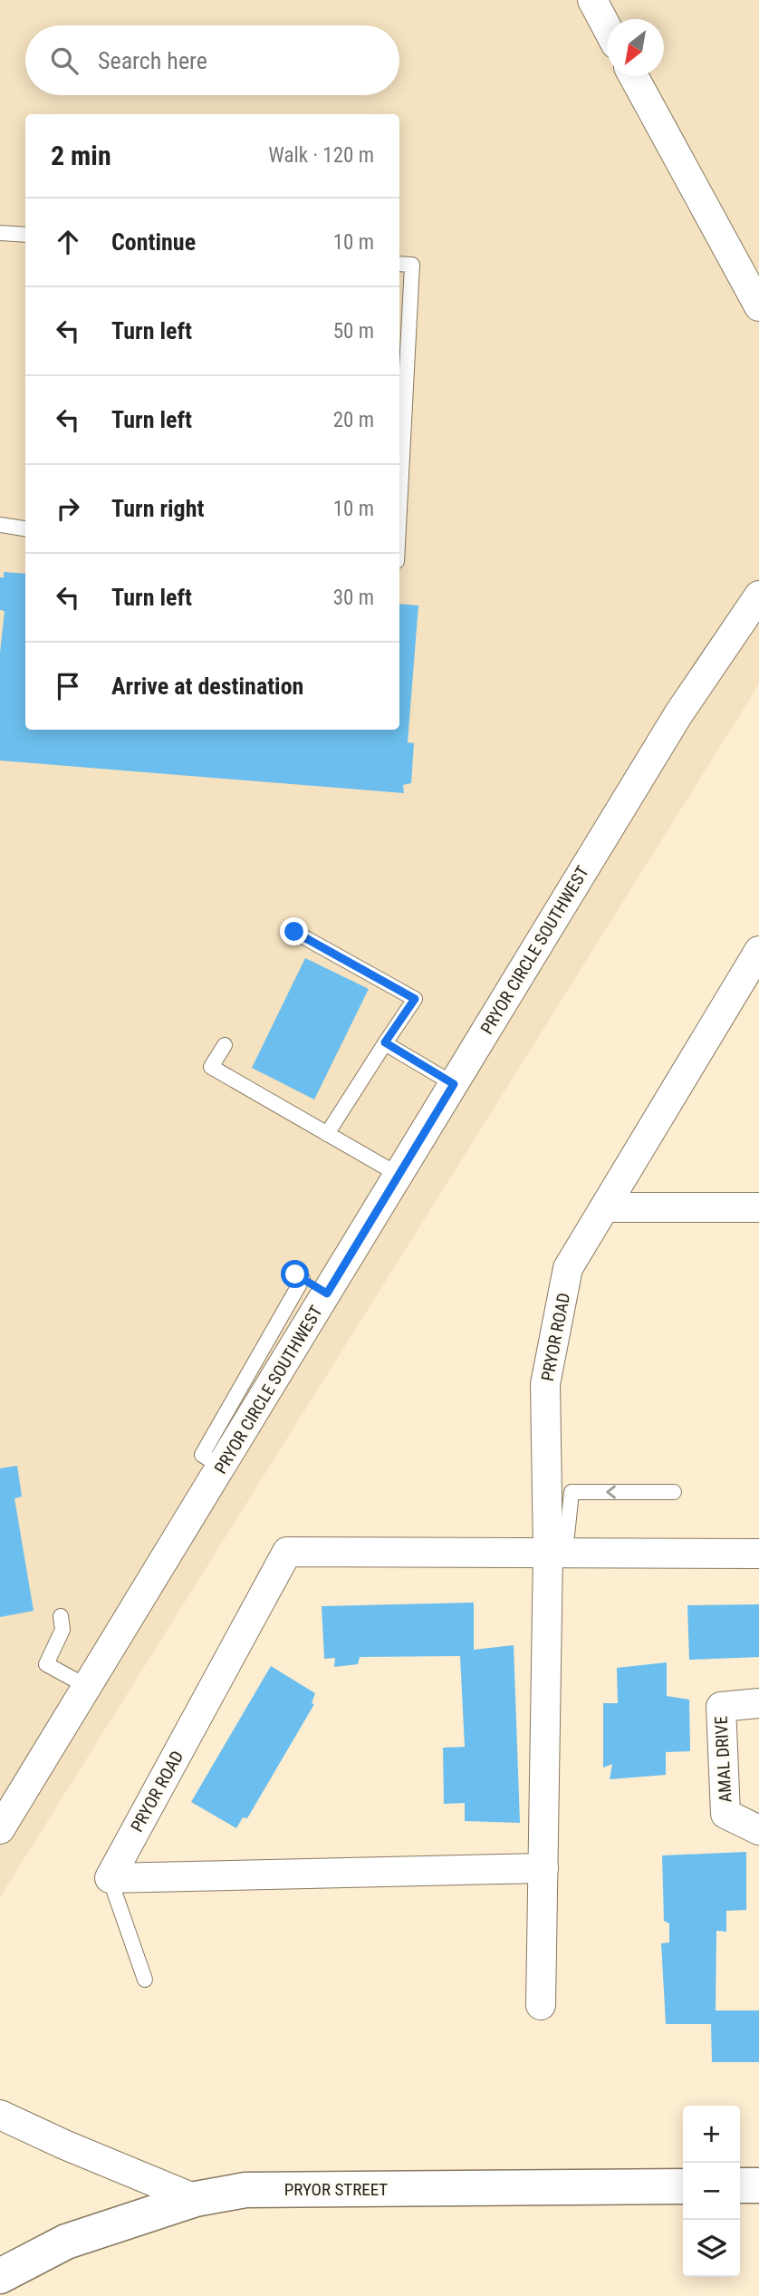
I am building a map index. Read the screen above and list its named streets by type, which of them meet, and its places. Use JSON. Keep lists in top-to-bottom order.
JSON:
{
  "streets": {
    "main road": ["PRYOR STREET"],
    "street": ["PRYOR CIRCLE SOUTHWEST", "PRYOR ROAD", "AMAL DRIVE"]
  },
  "north": "bottom left",
  "page": {
    "search": "Search here",
    "heading": ["2 min", "Walk · 120 m"],
    "list": [
      ["Continue", "10 m"],
      ["Turn left", "50 m"],
      ["Turn left", "20 m"],
      ["Turn right", "10 m"],
      ["Turn left", "30 m"],
      "Arrive at destination"
    ],
    "map_buttons": ["+", "−"]
  }
}
